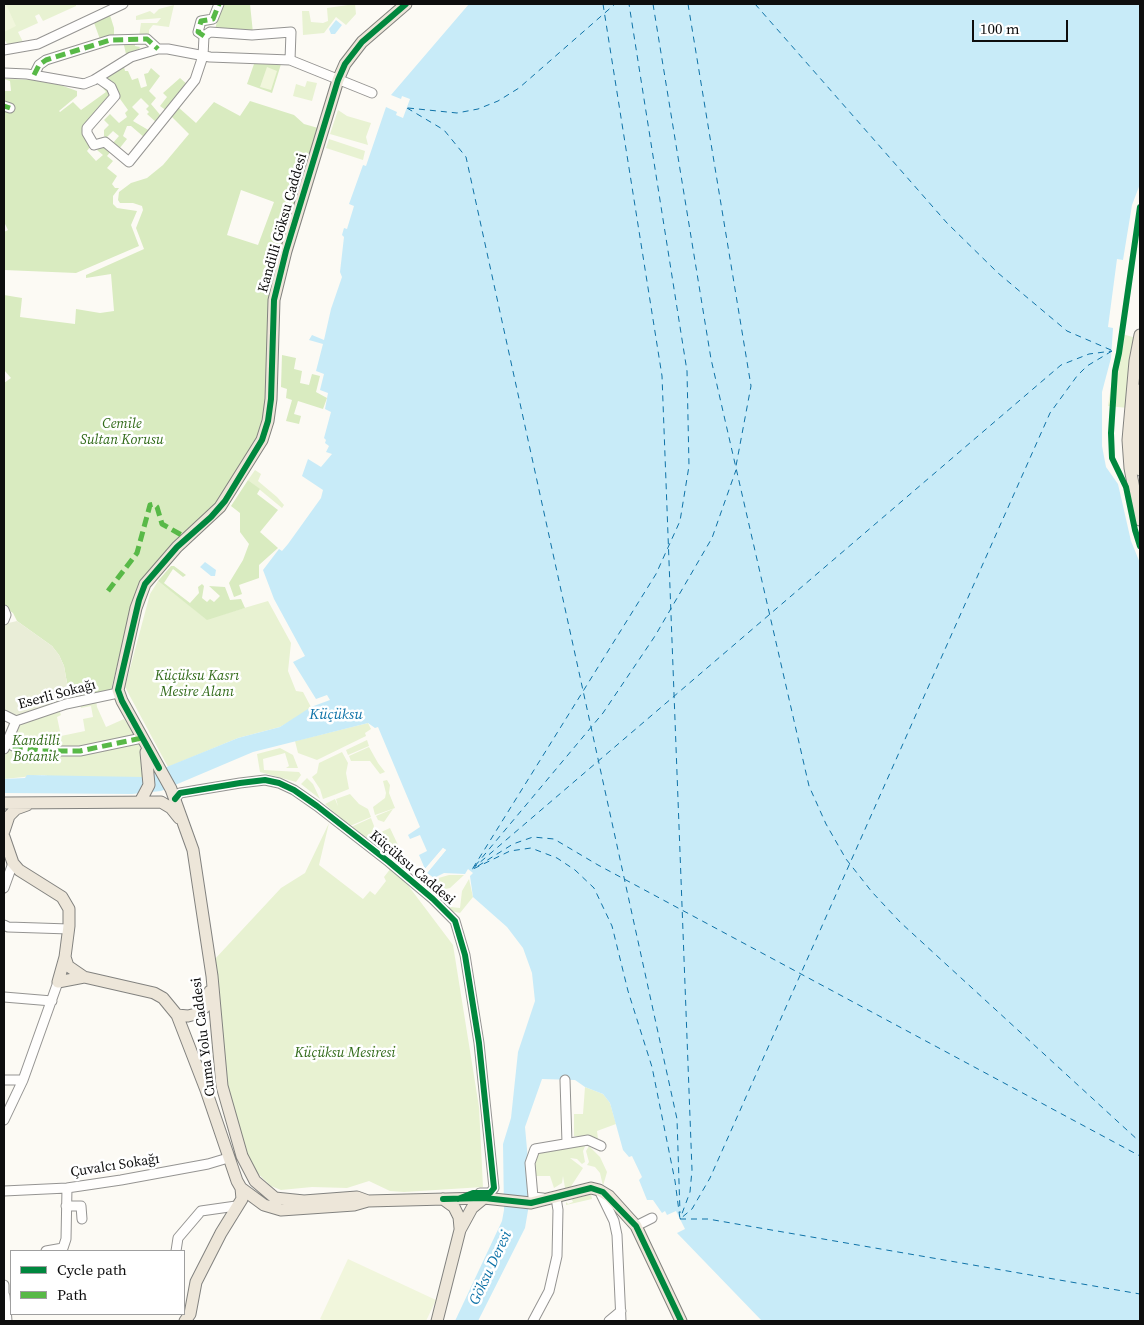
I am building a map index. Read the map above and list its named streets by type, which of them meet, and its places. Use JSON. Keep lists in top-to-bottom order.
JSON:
{
  "streets": {
    "main road": ["Kandilli Göksu Caddesi", "Küçüksu Caddesi", "Cuma Yolu Caddesi"],
    "street": ["Eserli Sokağı", "Çuvalcı Sokağı"]
  },
  "crossings": [
    ["Kandilli Göksu Caddesi", "Eserli Sokağı"],
    ["Küçüksu Caddesi", "Cuma Yolu Caddesi"],
    ["Cuma Yolu Caddesi", "Çuvalcı Sokağı"]
  ],
  "water": ["Küçüksu", "Göksu Deresi"],
  "parks": [
    "Cemile Sultan Korusu",
    "Küçüksu Kasrı Mesire Alanı",
    "Kandilli Botanik",
    "Küçüksu Mesiresi"
  ],
  "legend": ["Cycle path", "Path"],
  "scale_bar": "100 m"
}
